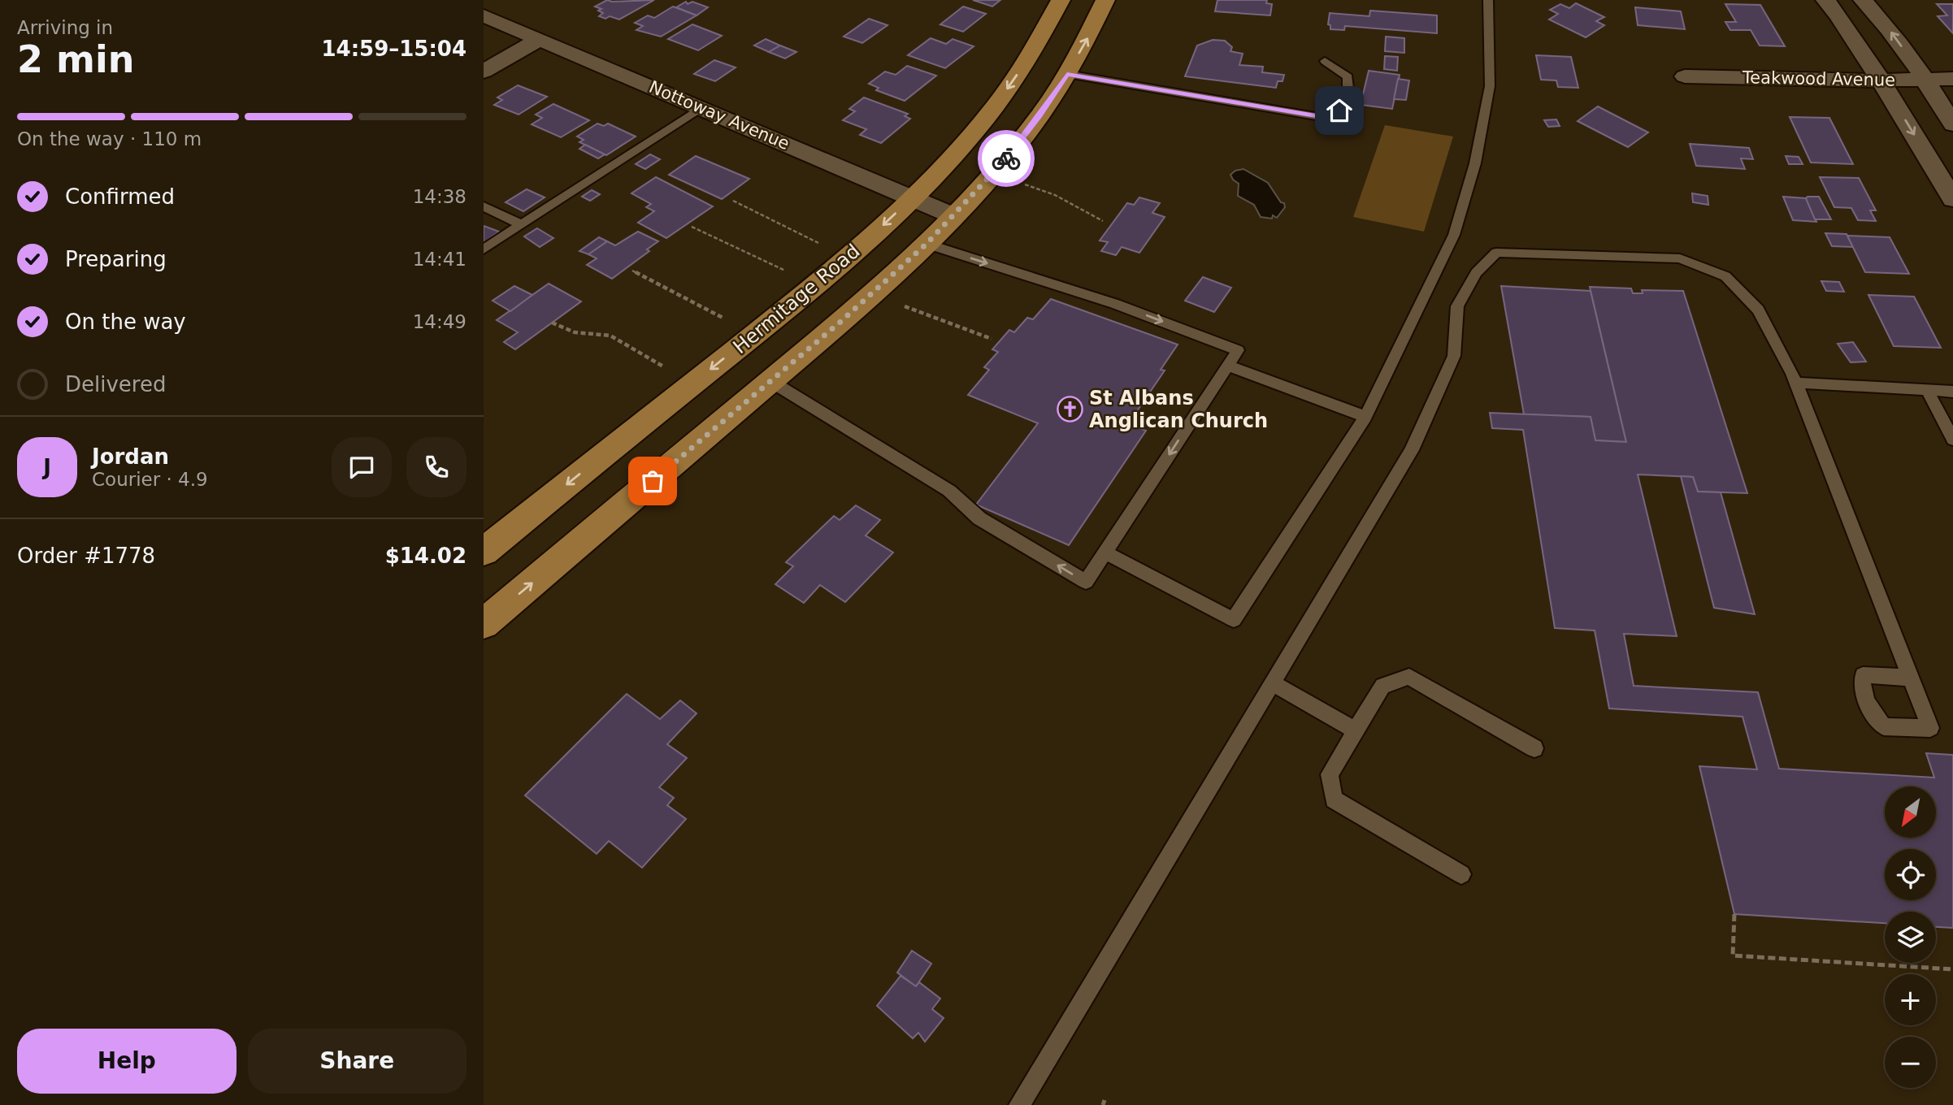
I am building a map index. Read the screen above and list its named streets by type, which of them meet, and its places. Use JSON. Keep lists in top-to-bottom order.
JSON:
{
  "streets": {
    "main road": ["Hermitage Road"],
    "street": ["Teakwood Avenue", "Nottoway Avenue"]
  },
  "crossings": [
    ["Nottoway Avenue", "Hermitage Road"]
  ],
  "places": {
    "church": ["St Albans Anglican Church"]
  },
  "north": "bottom left",
  "page": {
    "heading": ["2 min", "Arriving in", "14:59–15:04"],
    "panel": [
      "Jordan",
      "Courier · 4.9",
      "Order #1778",
      "$14.02"
    ],
    "bar": "On the way · 110 m",
    "list": [
      ["Confirmed", "14:38"],
      ["Preparing", "14:41"],
      ["On the way", "14:49"],
      "Delivered"
    ],
    "round": "J",
    "map_buttons": ["+", "−"],
    "buttons": ["Help", "Share"]
  }
}
